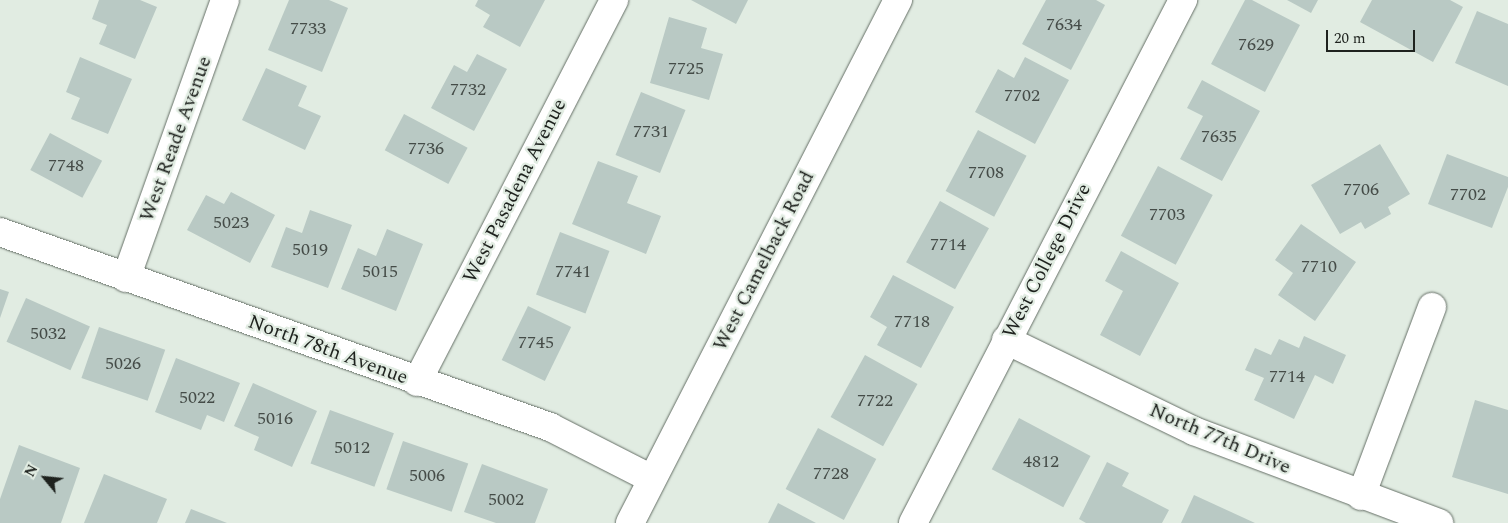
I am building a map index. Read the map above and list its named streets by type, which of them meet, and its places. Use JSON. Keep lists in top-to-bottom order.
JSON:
{
  "streets": {
    "street": [
      "West Reade Avenue",
      "West Pasadena Avenue",
      "West Camelback Road",
      "West College Drive",
      "North 78th Avenue",
      "North 77th Drive"
    ]
  },
  "crossings": [
    ["West Reade Avenue", "North 78th Avenue"],
    ["West Pasadena Avenue", "North 78th Avenue"],
    ["West Camelback Road", "North 78th Avenue"],
    ["West College Drive", "North 77th Drive"]
  ],
  "house_numbers": [
    "7634",
    "7733",
    "7629",
    "7725",
    "7732",
    "7702",
    "7731",
    "7635",
    "7736",
    "7748",
    "7708",
    "7706",
    "7702",
    "7703",
    "5023",
    "7714",
    "5019",
    "7710",
    "5015",
    "7741",
    "7718",
    "5032",
    "7745",
    "5026",
    "7714",
    "5022",
    "7722",
    "5016",
    "5012",
    "4812",
    "7728",
    "5006",
    "5002"
  ],
  "scale_bar": "20 m",
  "north": "top left"
}
